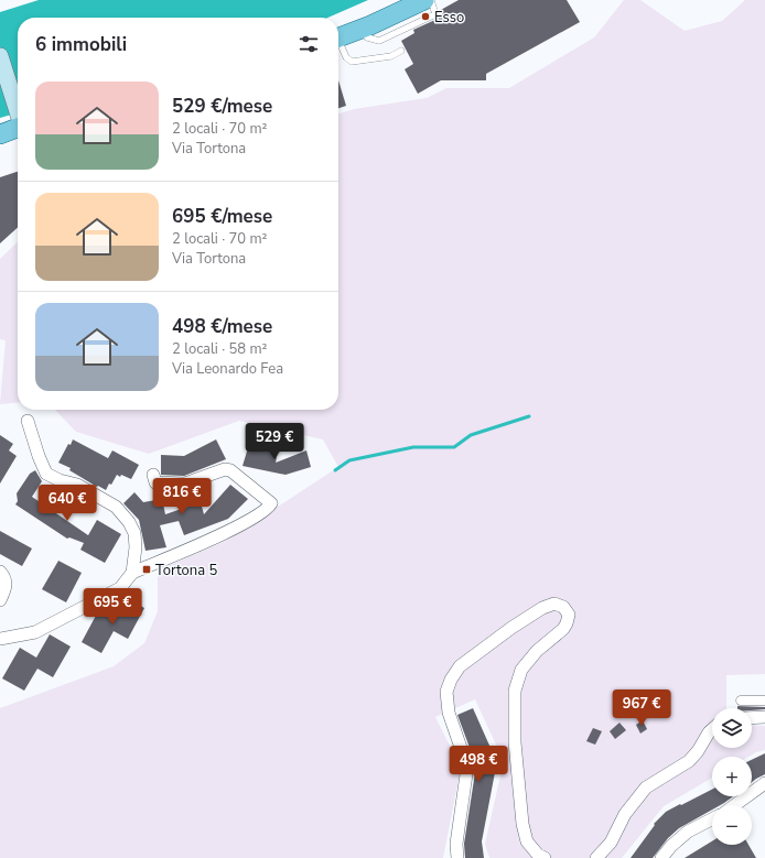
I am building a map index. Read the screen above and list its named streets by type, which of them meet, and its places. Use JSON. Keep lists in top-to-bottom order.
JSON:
{
  "places": {
    "other": ["Esso"],
    "transit": ["Tortona 5"]
  },
  "page": {
    "heading": "6 immobili",
    "list": [
      {
        "name": "529 €/mese",
        "note": "2 locali · 70 m² · Via Tortona"
      },
      {
        "name": "695 €/mese",
        "note": "2 locali · 70 m² · Via Tortona"
      },
      {
        "name": "498 €/mese",
        "note": "2 locali · 58 m² · Via Leonardo Fea"
      }
    ],
    "price": [
      "529 €",
      "816 €",
      "640 €",
      "695 €",
      "967 €",
      "498 €"
    ],
    "map_buttons": ["+", "−"]
  }
}
